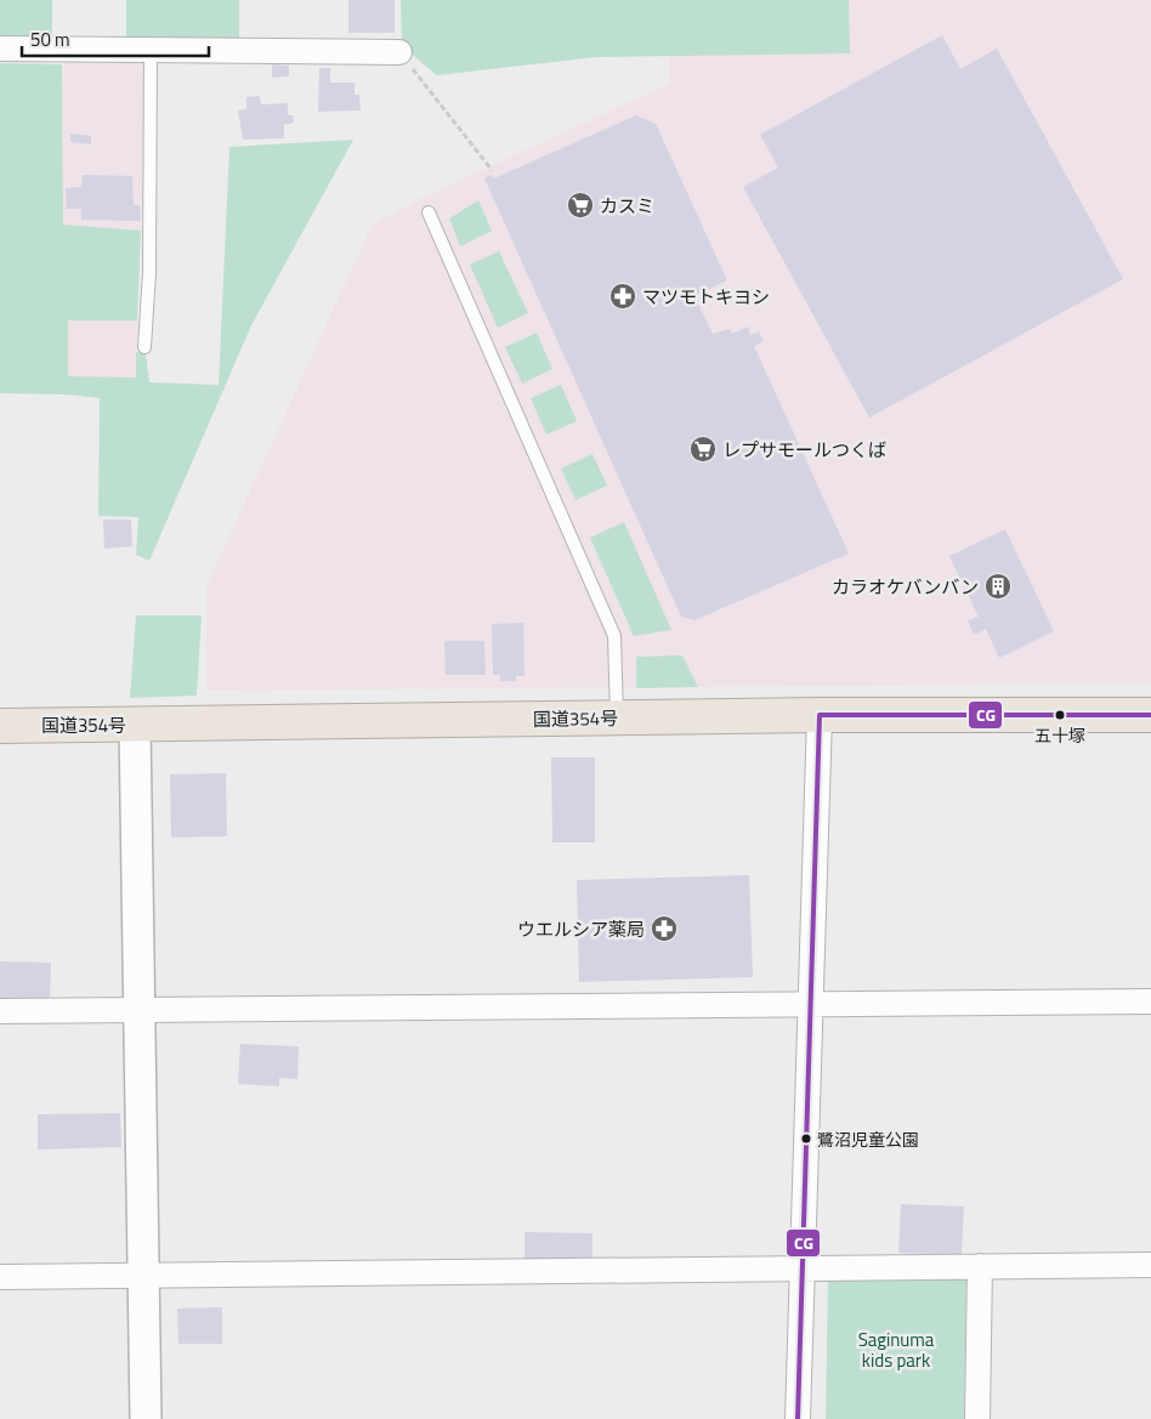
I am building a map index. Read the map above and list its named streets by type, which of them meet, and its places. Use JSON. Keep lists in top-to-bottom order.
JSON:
{
  "streets": {
    "highway": ["国道354号"]
  },
  "parks": ["Saginuma kids park"],
  "places": {
    "supermarket": ["カスミ", "レプサモールつくば"],
    "pharmacy": ["マツモトキヨシ", "ウエルシア薬局"],
    "building": ["カラオケバンバン"],
    "other": ["五十塚", "鷺沼児童公園"]
  },
  "lines": ["transit line CG"],
  "scale_bar": "50 m"
}
